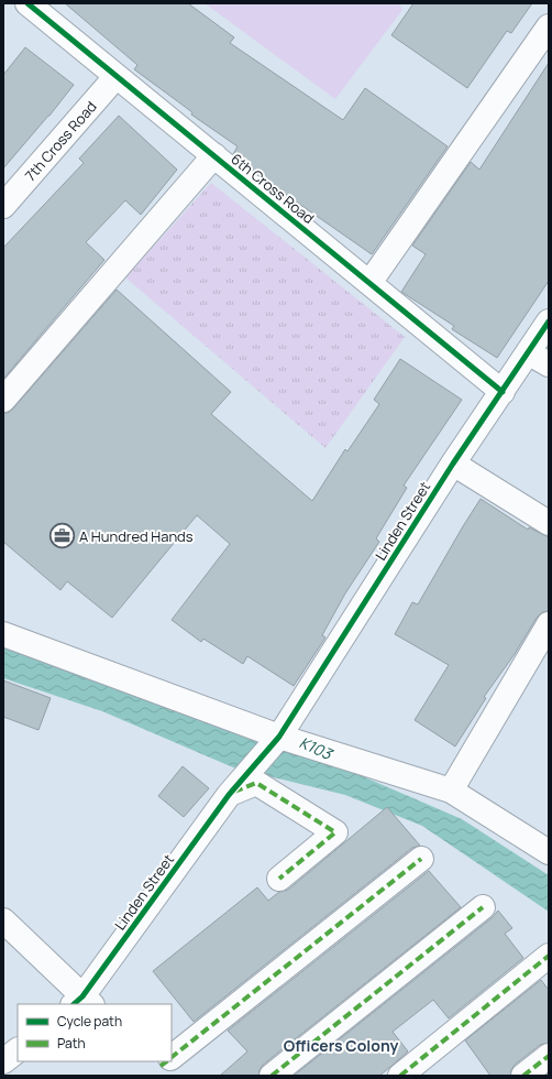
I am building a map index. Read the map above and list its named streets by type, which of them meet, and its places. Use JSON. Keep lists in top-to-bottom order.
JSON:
{
  "streets": {
    "street": ["7th Cross Road", "6th Cross Road", "Linden Street"]
  },
  "crossings": [
    ["7th Cross Road", "6th Cross Road"],
    ["6th Cross Road", "Linden Street"]
  ],
  "districts": ["Officers Colony"],
  "water": ["K103"],
  "places": {
    "office": ["A Hundred Hands"]
  },
  "legend": ["Cycle path", "Path"]
}
